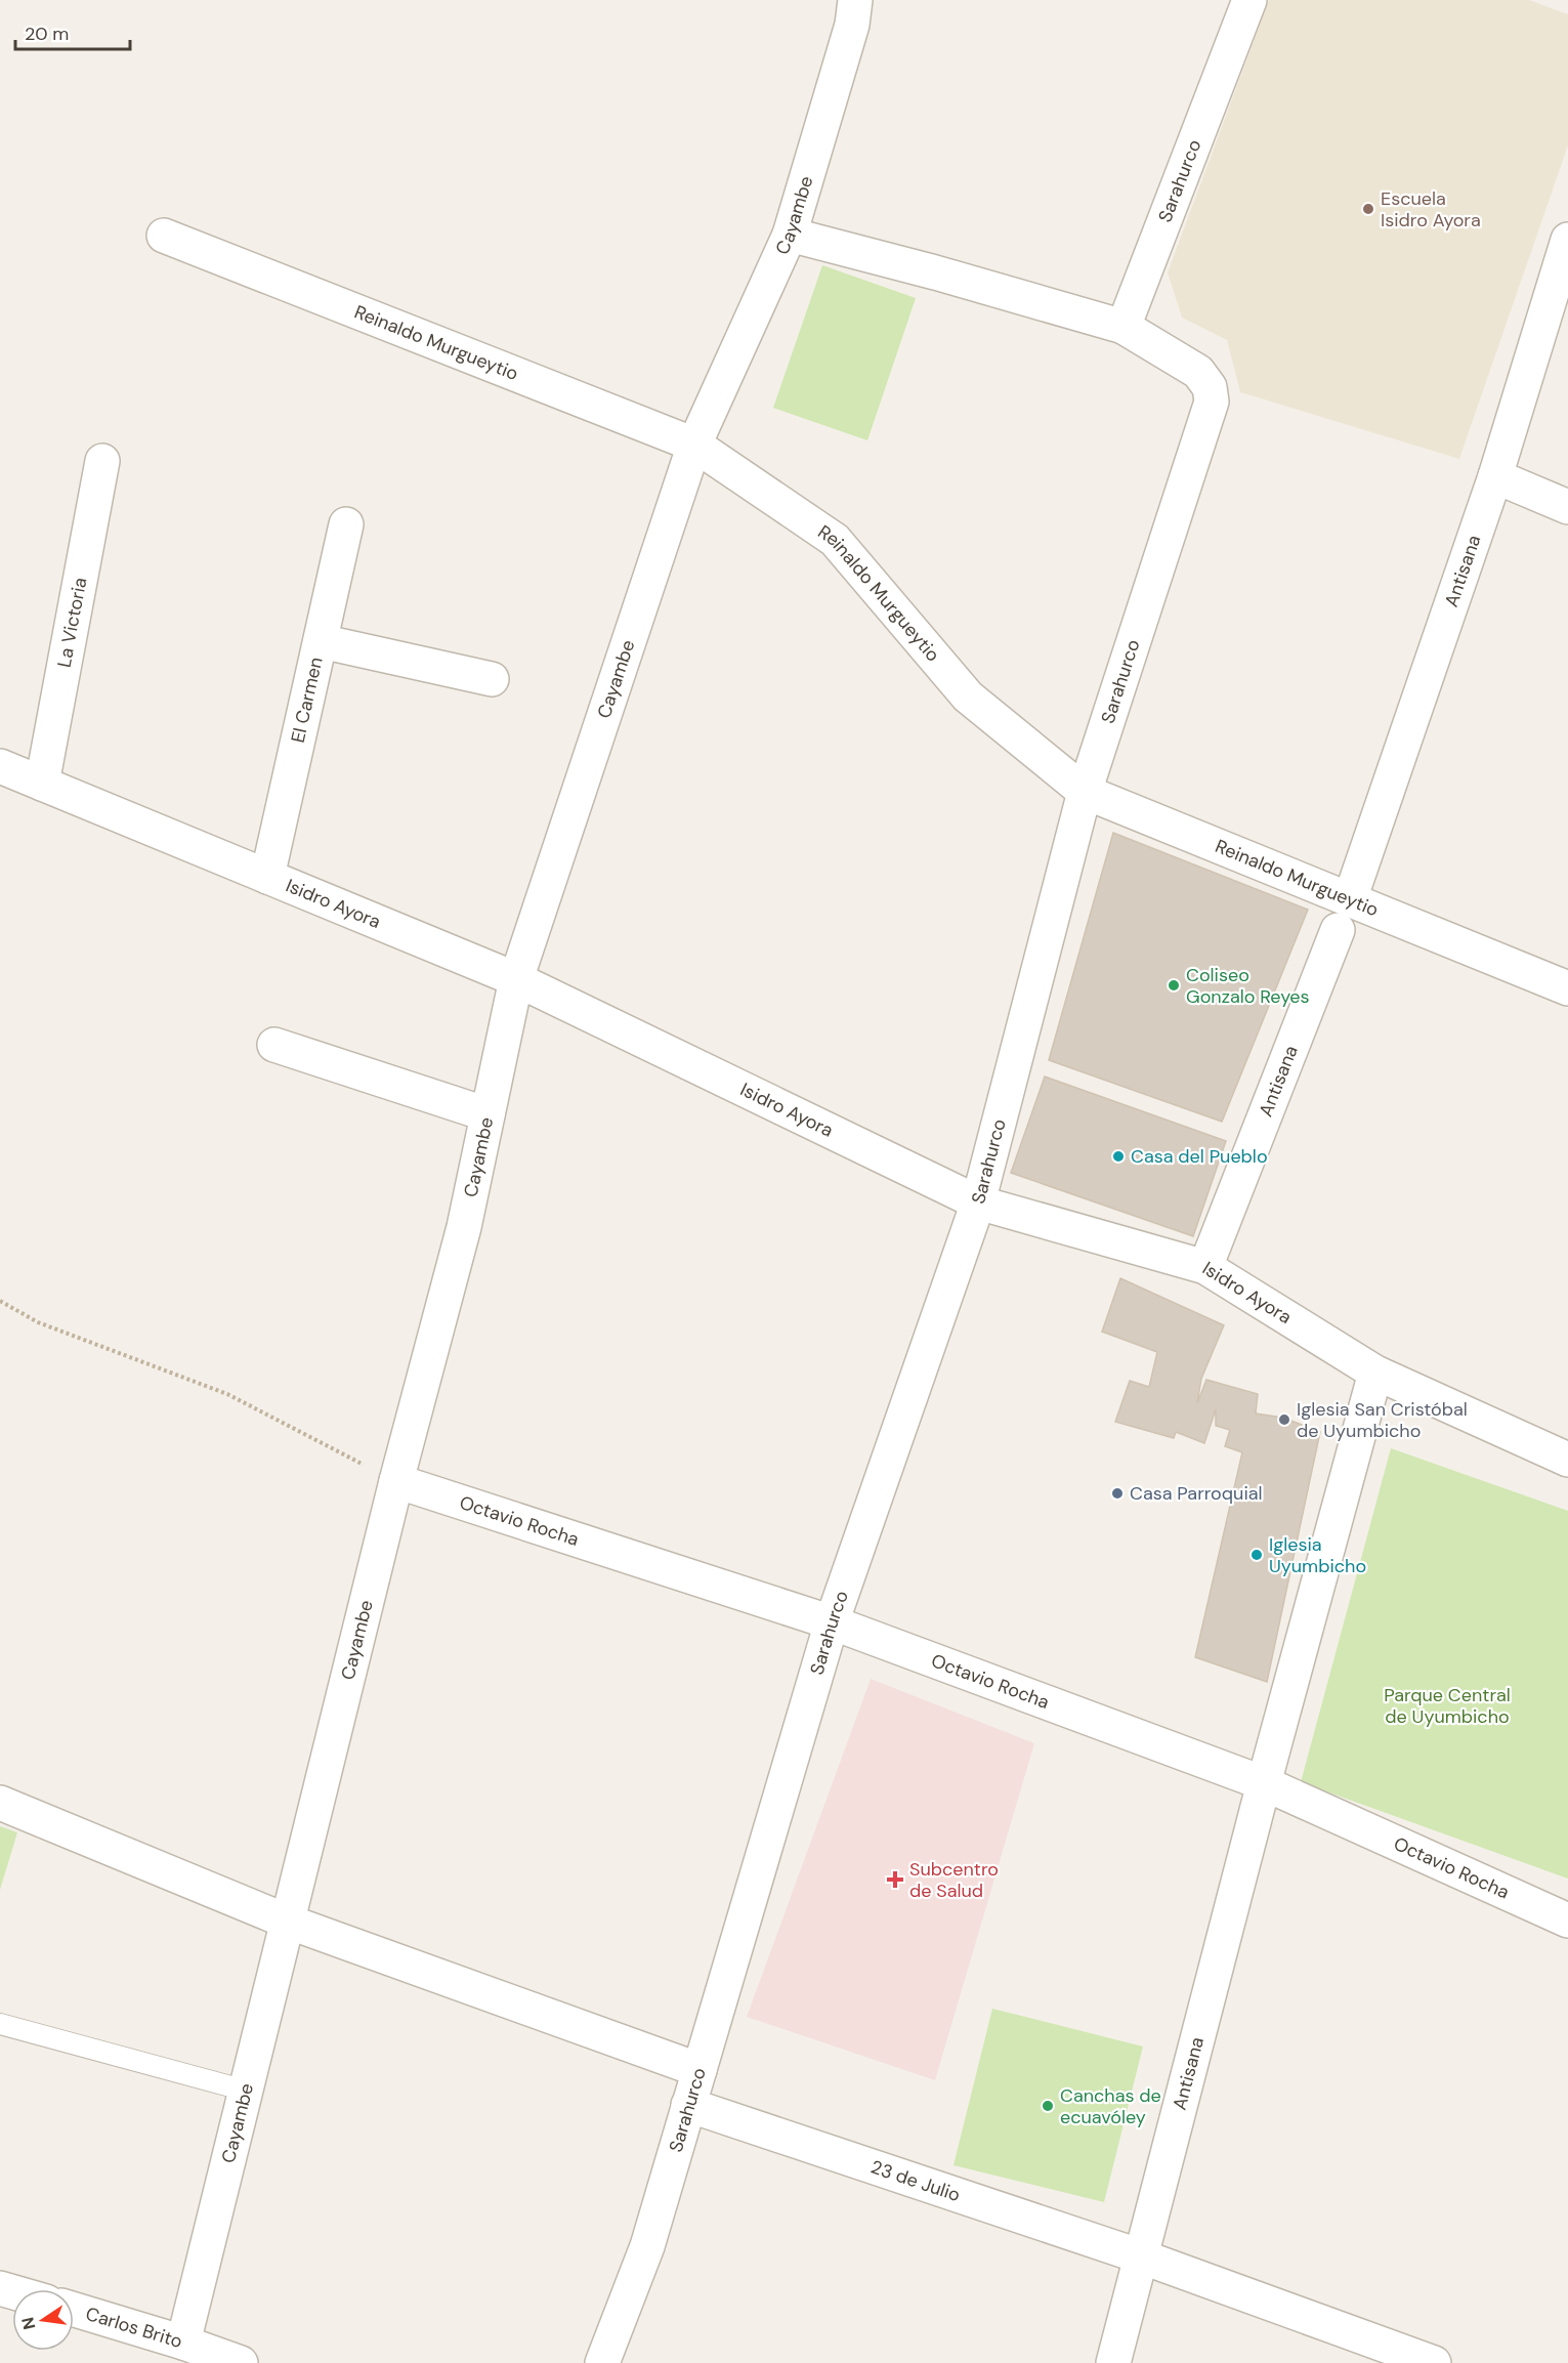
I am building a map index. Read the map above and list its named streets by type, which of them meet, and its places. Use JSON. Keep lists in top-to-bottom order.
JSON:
{
  "streets": {
    "street": [
      "Sarahurco",
      "Cayambe",
      "Reinaldo Murgueytio",
      "Antisana",
      "La Victoria",
      "El Carmen",
      "Isidro Ayora",
      "Octavio Rocha",
      "23 de Julio",
      "Carlos Brito"
    ]
  },
  "crossings": [
    ["Sarahurco", "Reinaldo Murgueytio"],
    ["Sarahurco", "Isidro Ayora"],
    ["Sarahurco", "Octavio Rocha"],
    ["Sarahurco", "23 de Julio"],
    ["Cayambe", "Reinaldo Murgueytio"],
    ["Cayambe", "Isidro Ayora"],
    ["Cayambe", "Octavio Rocha"],
    ["Cayambe", "Carlos Brito"],
    ["Reinaldo Murgueytio", "Antisana"],
    ["Antisana", "Isidro Ayora"],
    ["Antisana", "Octavio Rocha"],
    ["Antisana", "23 de Julio"],
    ["La Victoria", "Isidro Ayora"],
    ["El Carmen", "Isidro Ayora"]
  ],
  "parks": ["Parque Central de Uyumbicho"],
  "places": {
    "other": [
      "Escuela Isidro Ayora",
      "Coliseo Gonzalo Reyes",
      "Casa del Pueblo",
      "Iglesia San Cristóbal de Uyumbicho",
      "Casa Parroquial",
      "Iglesia Uyumbicho",
      "Canchas de ecuavóley"
    ],
    "health": ["Subcentro de Salud"]
  },
  "scale_bar": "20 m",
  "north": "left"
}
